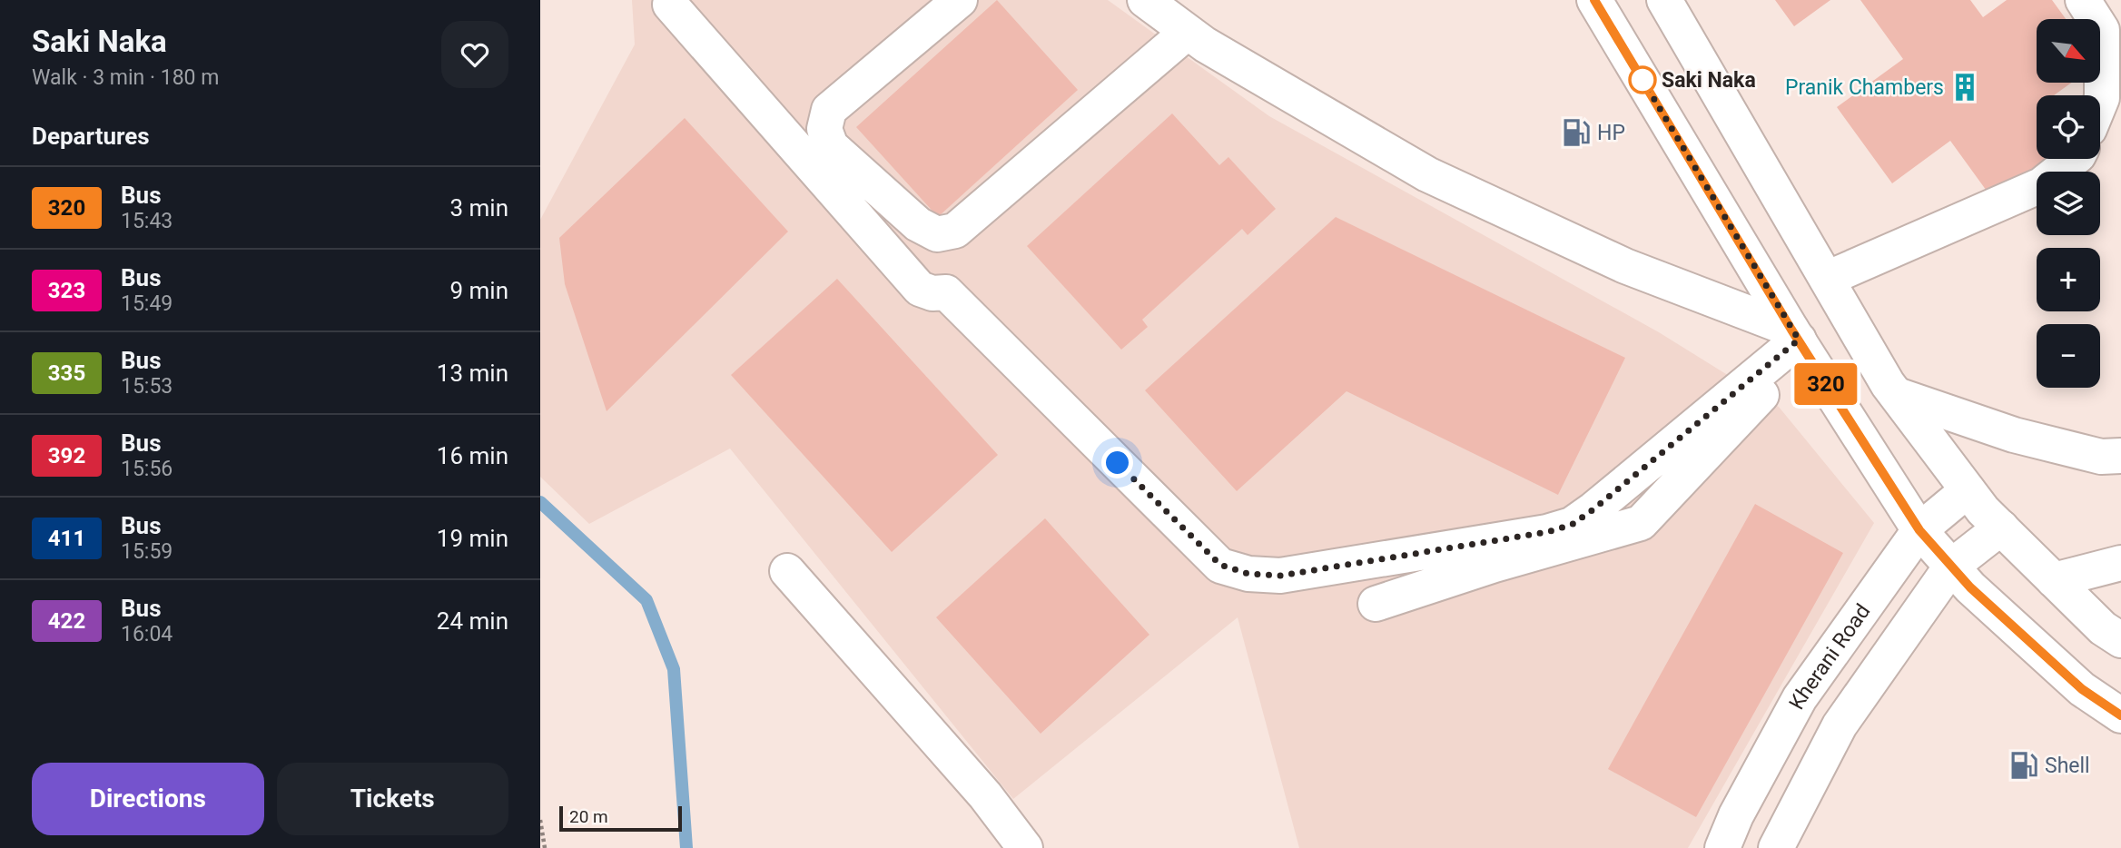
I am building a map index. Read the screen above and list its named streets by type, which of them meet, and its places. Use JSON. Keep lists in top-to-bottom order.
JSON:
{
  "streets": {
    "main road": ["Kherani Road"]
  },
  "places": {
    "other": ["Saki Naka"],
    "building": ["Pranik Chambers"],
    "fuel station": ["HP", "Shell"]
  },
  "lines": ["bus line 320"],
  "scale_bar": "20 m",
  "north": "bottom right",
  "page": {
    "heading": [
      ["Saki Naka", "Walk · 3 min · 180 m"],
      "Departures"
    ],
    "on_map": "320",
    "map_buttons": ["+", "−"],
    "list": [
      {
        "mark": "320",
        "name": "Bus",
        "note": "15:43",
        "value": "3 min"
      },
      {
        "mark": "323",
        "name": "Bus",
        "note": "15:49",
        "value": "9 min"
      },
      {
        "mark": "335",
        "name": "Bus",
        "note": "15:53",
        "value": "13 min"
      },
      {
        "mark": "392",
        "name": "Bus",
        "note": "15:56",
        "value": "16 min"
      },
      {
        "mark": "411",
        "name": "Bus",
        "note": "15:59",
        "value": "19 min"
      },
      {
        "mark": "422",
        "name": "Bus",
        "note": "16:04",
        "value": "24 min"
      }
    ],
    "buttons": ["Directions", "Tickets"],
    "scale": "20 m"
  }
}
